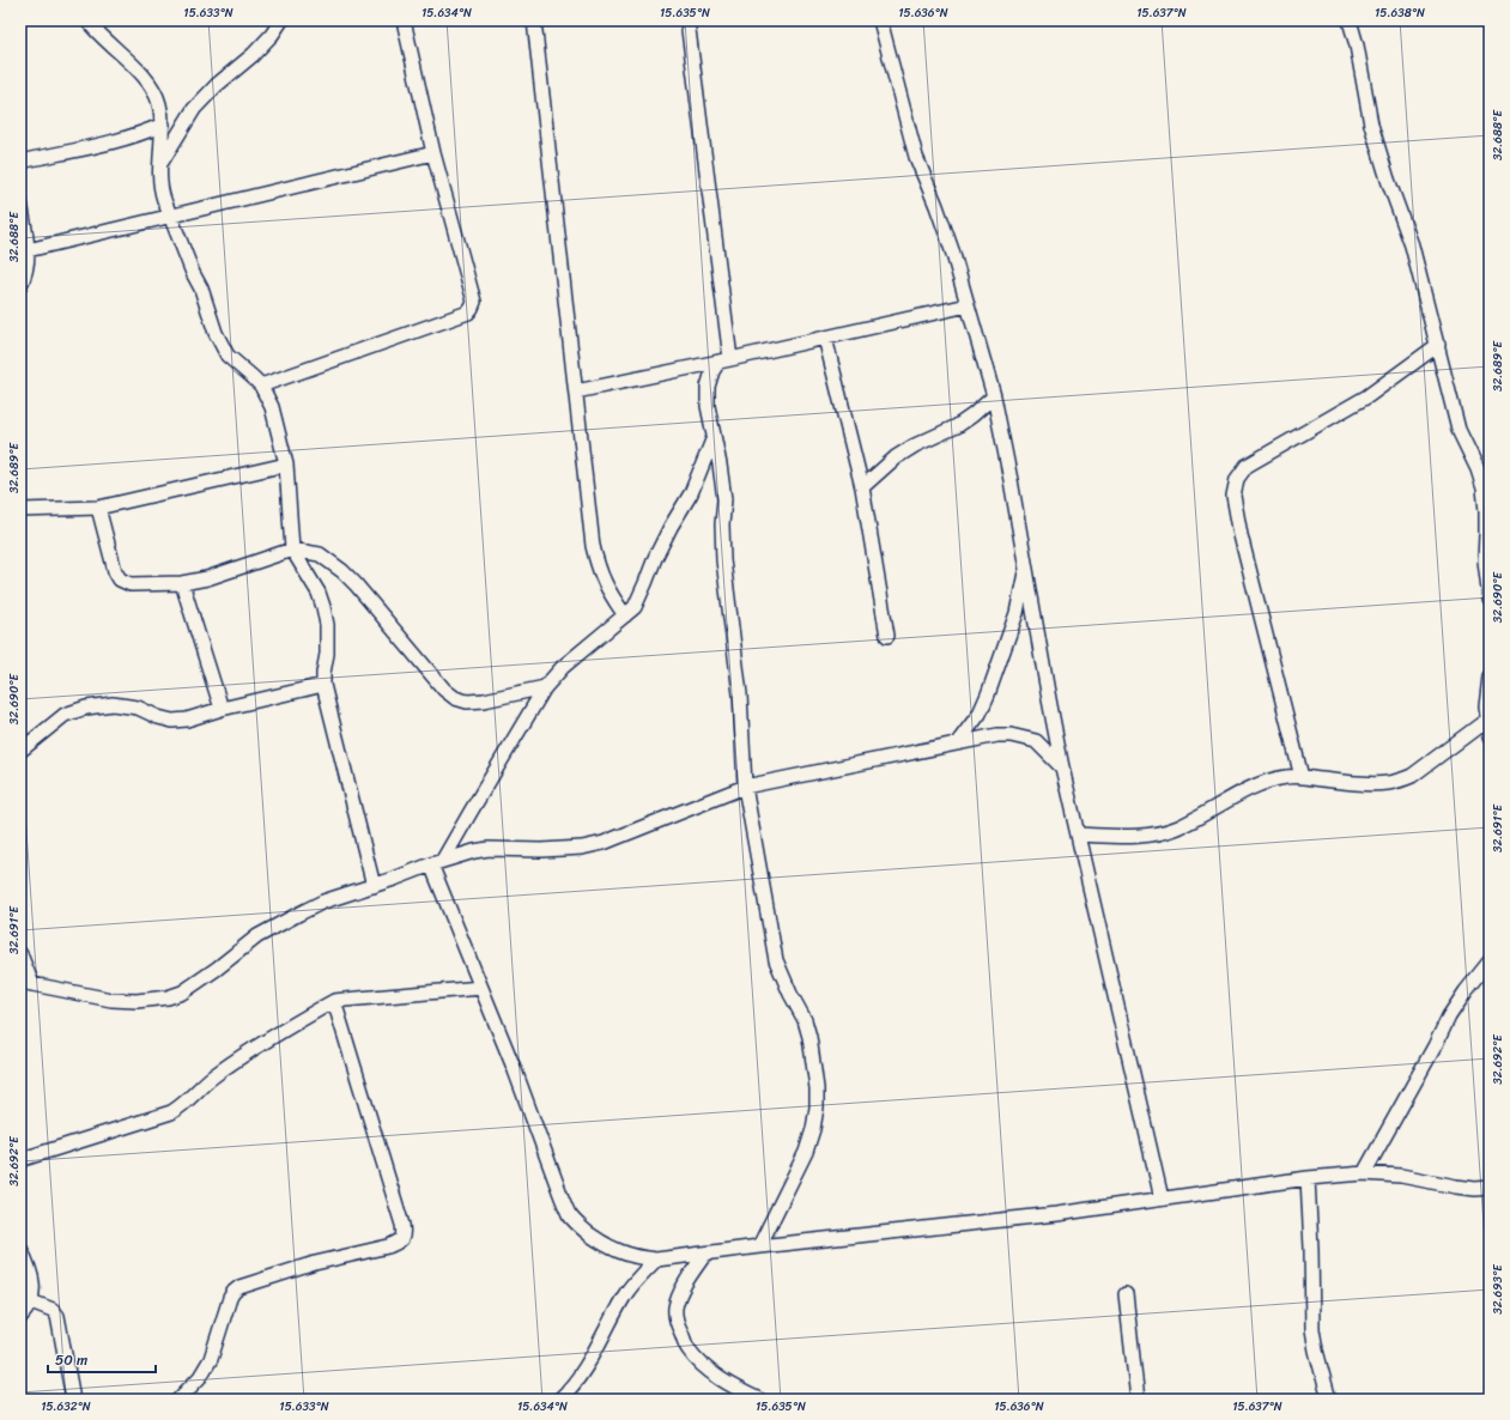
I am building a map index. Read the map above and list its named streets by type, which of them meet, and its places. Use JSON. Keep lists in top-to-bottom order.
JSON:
{
  "scale_bar": "50 m",
  "coordinates": [
    "15.633°N",
    "15.634°N",
    "15.635°N",
    "15.636°N",
    "15.637°N",
    "15.638°N",
    "32.688°E",
    "32.689°E",
    "32.690°E",
    "32.691°E",
    "32.692°E",
    "32.693°E",
    "15.632°N"
  ]
}
